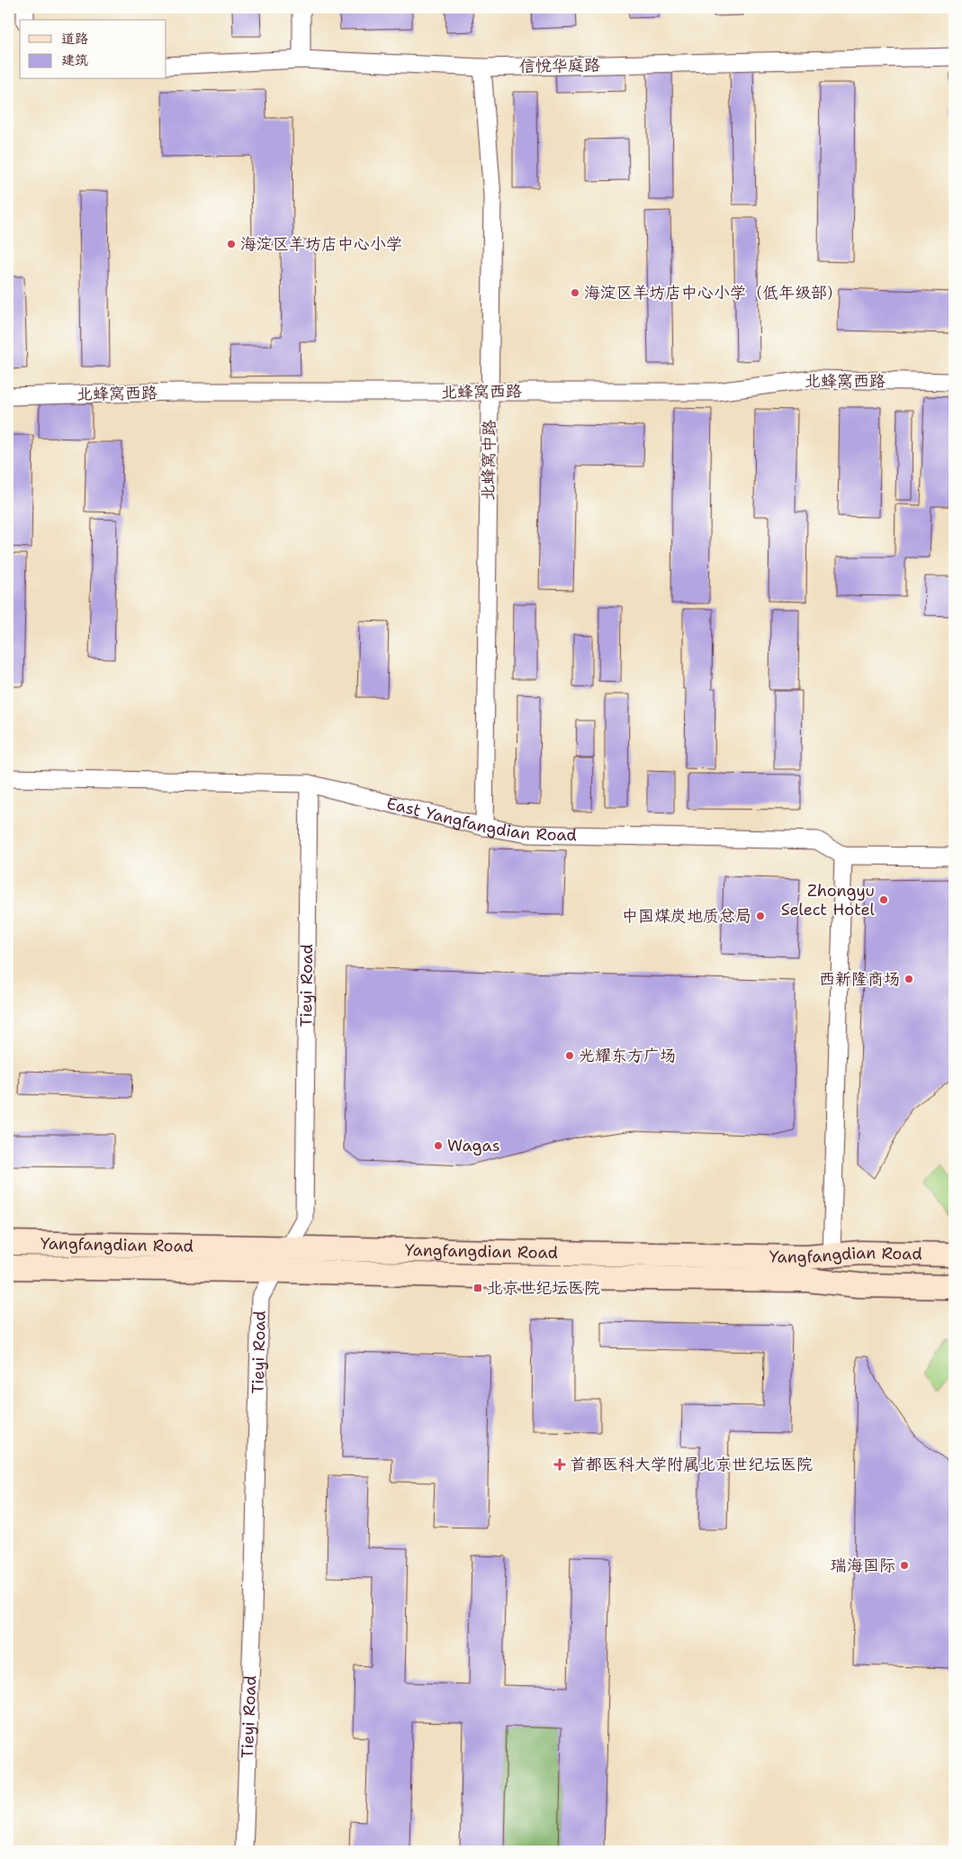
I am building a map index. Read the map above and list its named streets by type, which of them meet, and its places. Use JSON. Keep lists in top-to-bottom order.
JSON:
{
  "streets": {
    "main road": ["Yangfangdian Road"],
    "street": [
      "信悦华庭路",
      "北蜂窝西路",
      "北蜂窝中路",
      "East Yangfangdian Road",
      "Tieyi Road"
    ]
  },
  "crossings": [
    ["信悦华庭路", "北蜂窝中路"],
    ["北蜂窝西路", "北蜂窝中路"],
    ["北蜂窝中路", "East Yangfangdian Road"],
    ["East Yangfangdian Road", "Tieyi Road"],
    ["Tieyi Road", "Yangfangdian Road"]
  ],
  "places": {
    "other": [
      "海淀区羊坊店中心小学",
      "海淀区羊坊店中心小学（低年级部）",
      "Zhongyu Select Hotel",
      "中国煤炭地质总局",
      "西新隆商场",
      "光耀东方广场",
      "Wagas",
      "瑞海国际"
    ],
    "transit": ["北京世纪坛医院"],
    "health": ["首都医科大学附属北京世纪坛医院"]
  },
  "legend": ["道路", "建筑"]
}
